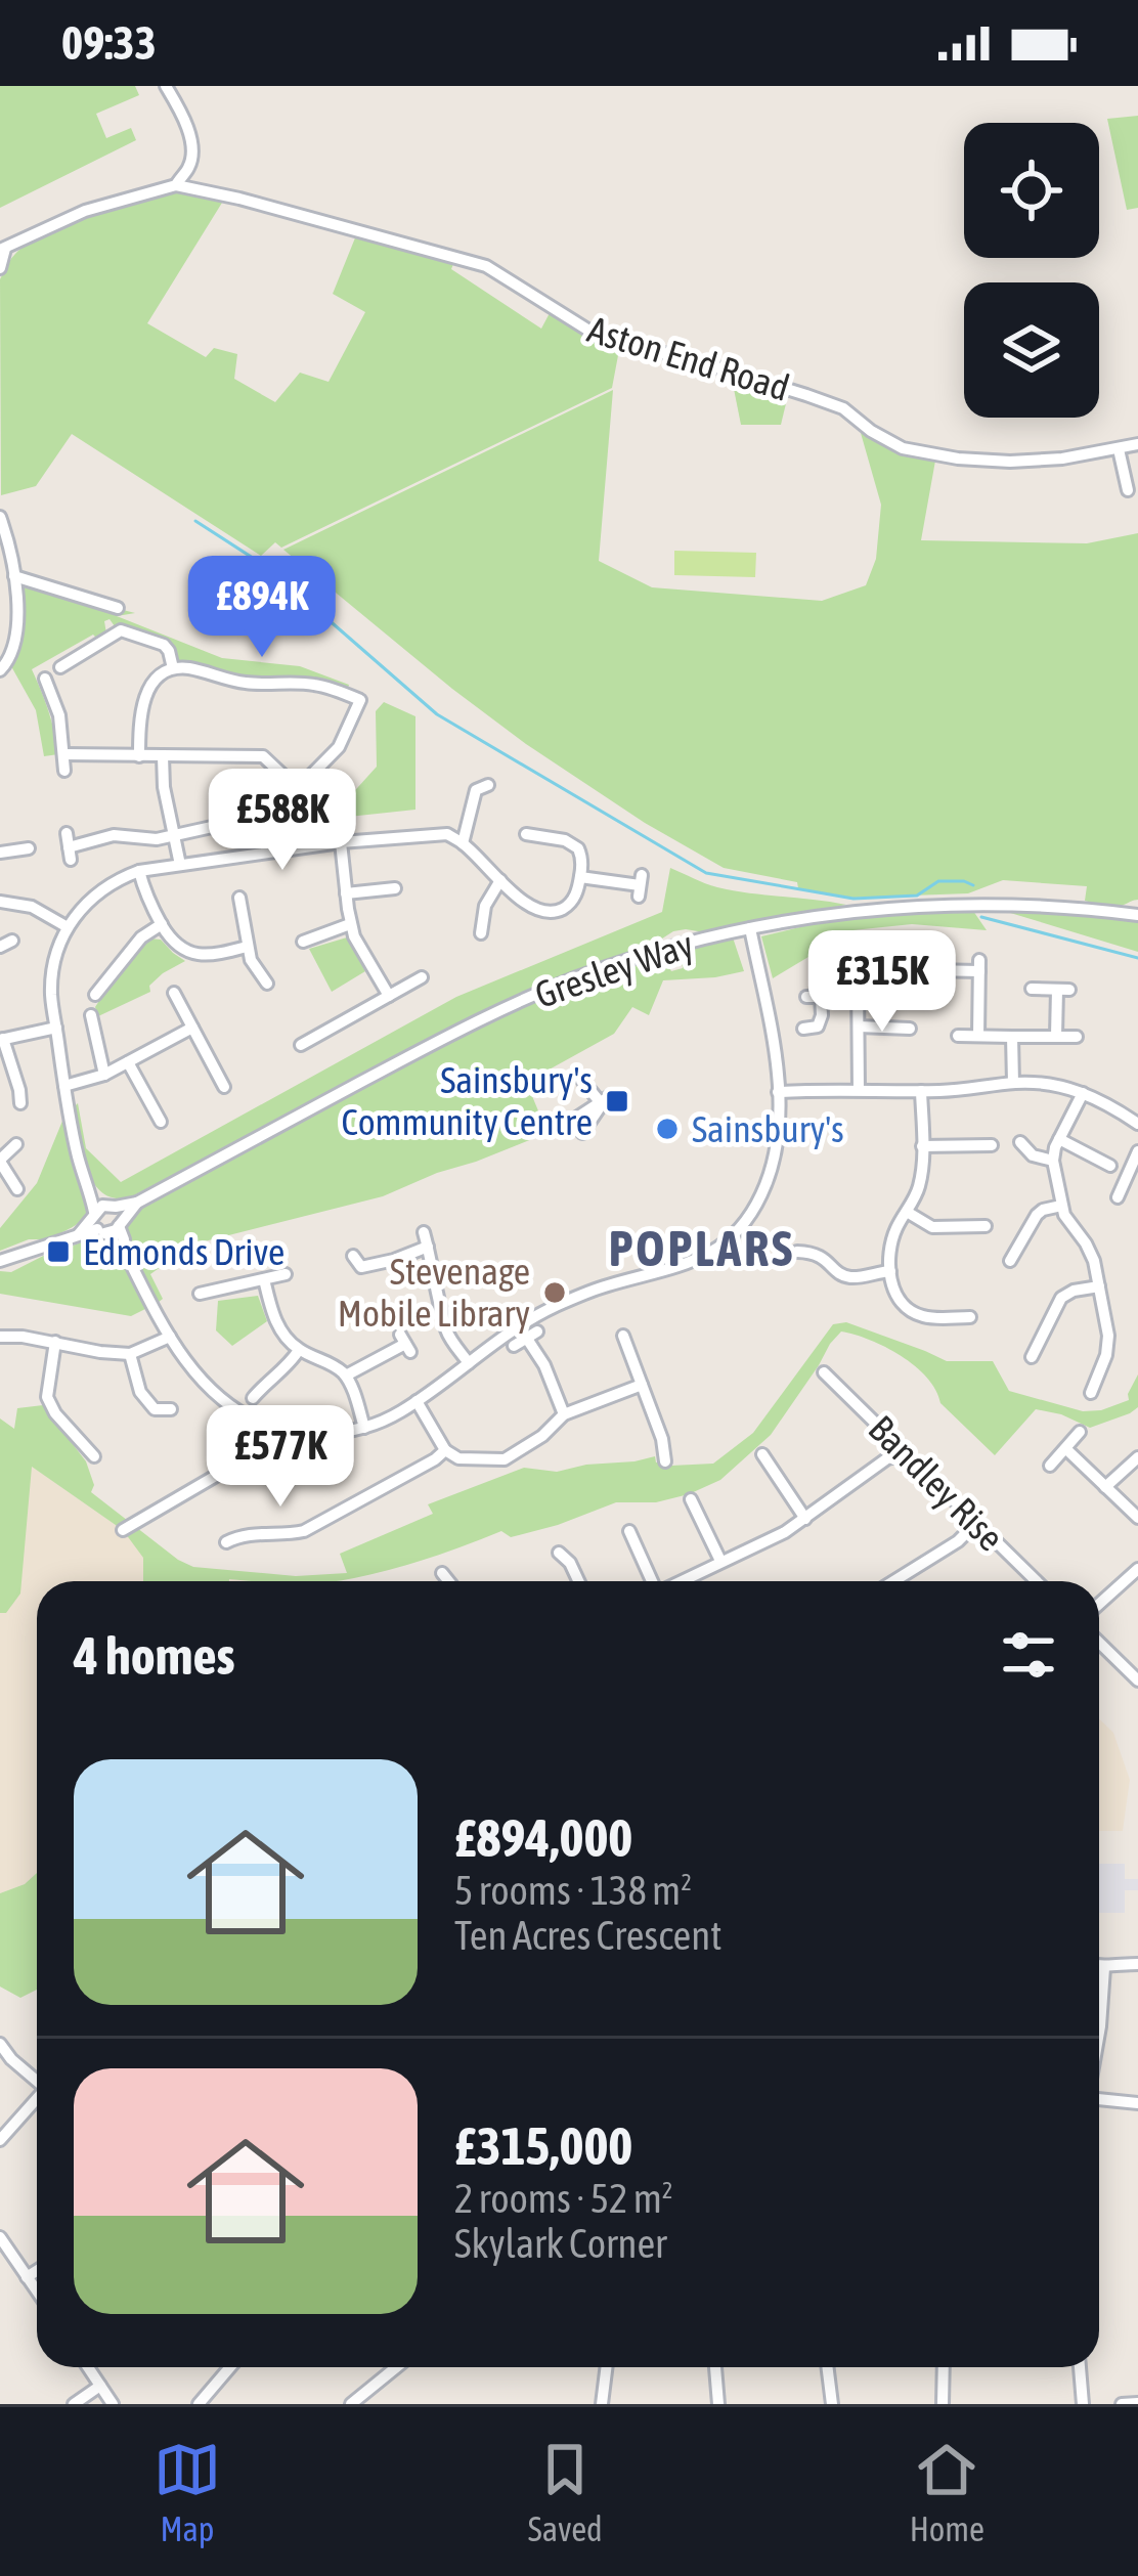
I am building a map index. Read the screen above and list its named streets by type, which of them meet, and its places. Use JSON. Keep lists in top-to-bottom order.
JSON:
{
  "streets": {
    "street": ["Aston End Road", "Gresley Way", "Bandley Rise"]
  },
  "districts": ["POPLARS"],
  "places": {
    "transit": ["Sainsbury's Community Centre", "Edmonds Drive"],
    "other": ["Sainsbury's", "Stevenage Mobile Library"]
  },
  "page": {
    "status": "09:33",
    "price": [
      "£894K",
      "£588K",
      "£315K",
      "£577K"
    ],
    "heading": "4 homes",
    "list": [
      {
        "name": "£894,000",
        "note": "5 rooms · 138 m² · Ten Acres Crescent"
      },
      {
        "name": "£315,000",
        "note": "2 rooms · 52 m² · Skylark Corner"
      }
    ],
    "tabs": ["Map", "Saved", "Home"]
  }
}
